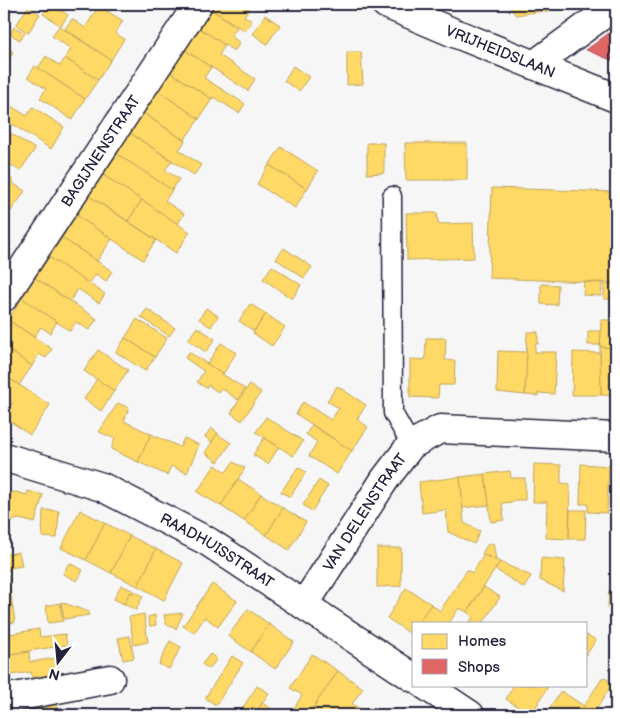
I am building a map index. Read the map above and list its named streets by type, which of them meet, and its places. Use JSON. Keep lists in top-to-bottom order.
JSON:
{
  "streets": {
    "street": [
      "VRIJHEIDSLAAN",
      "BAGIJNENSTRAAT",
      "VAN DELENSTRAAT",
      "RAADHUISSTRAAT"
    ]
  },
  "crossings": [
    ["VAN DELENSTRAAT", "RAADHUISSTRAAT"]
  ],
  "legend": ["Homes", "Shops"],
  "north": "bottom"
}
